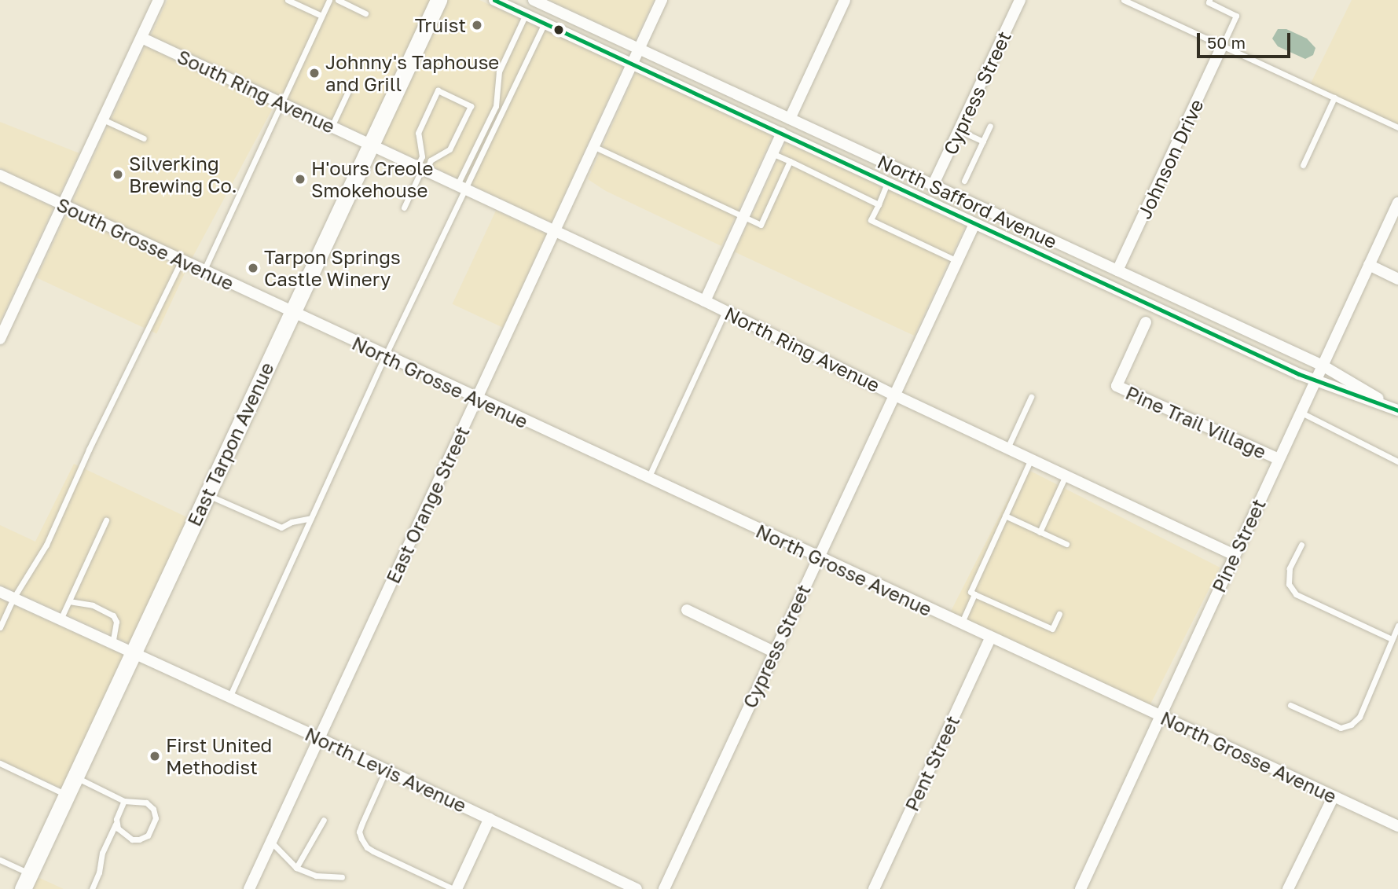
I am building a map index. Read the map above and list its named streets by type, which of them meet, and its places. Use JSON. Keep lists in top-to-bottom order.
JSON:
{
  "streets": {
    "main road": ["East Tarpon Avenue"],
    "street": [
      "South Ring Avenue",
      "Cypress Street",
      "Johnson Drive",
      "North Safford Avenue",
      "South Grosse Avenue",
      "North Ring Avenue",
      "North Grosse Avenue",
      "Pine Trail Village",
      "East Orange Street",
      "Pine Street",
      "Pent Street",
      "North Levis Avenue"
    ]
  },
  "crossings": [
    ["South Ring Avenue", "North Ring Avenue"],
    ["South Ring Avenue", "East Tarpon Avenue"],
    ["Cypress Street", "North Safford Avenue"],
    ["Cypress Street", "North Ring Avenue"],
    ["Cypress Street", "North Grosse Avenue"],
    ["Johnson Drive", "North Safford Avenue"],
    ["North Safford Avenue", "East Orange Street"],
    ["North Safford Avenue", "Pine Street"],
    ["South Grosse Avenue", "North Grosse Avenue"],
    ["South Grosse Avenue", "East Tarpon Avenue"],
    ["North Ring Avenue", "East Tarpon Avenue"],
    ["North Ring Avenue", "East Orange Street"],
    ["North Ring Avenue", "Pine Street"],
    ["North Grosse Avenue", "East Tarpon Avenue"],
    ["North Grosse Avenue", "East Orange Street"],
    ["North Grosse Avenue", "Pine Street"],
    ["North Grosse Avenue", "Pent Street"],
    ["Pine Trail Village", "Pine Street"],
    ["East Tarpon Avenue", "North Levis Avenue"],
    ["East Orange Street", "North Levis Avenue"]
  ],
  "places": [
    "Truist",
    "Johnny's Taphouse and Grill",
    "Silverking Brewing Co.",
    "H'ours Creole Smokehouse",
    "Tarpon Springs Castle Winery",
    "First United Methodist"
  ],
  "scale_bar": "50 m"
}
